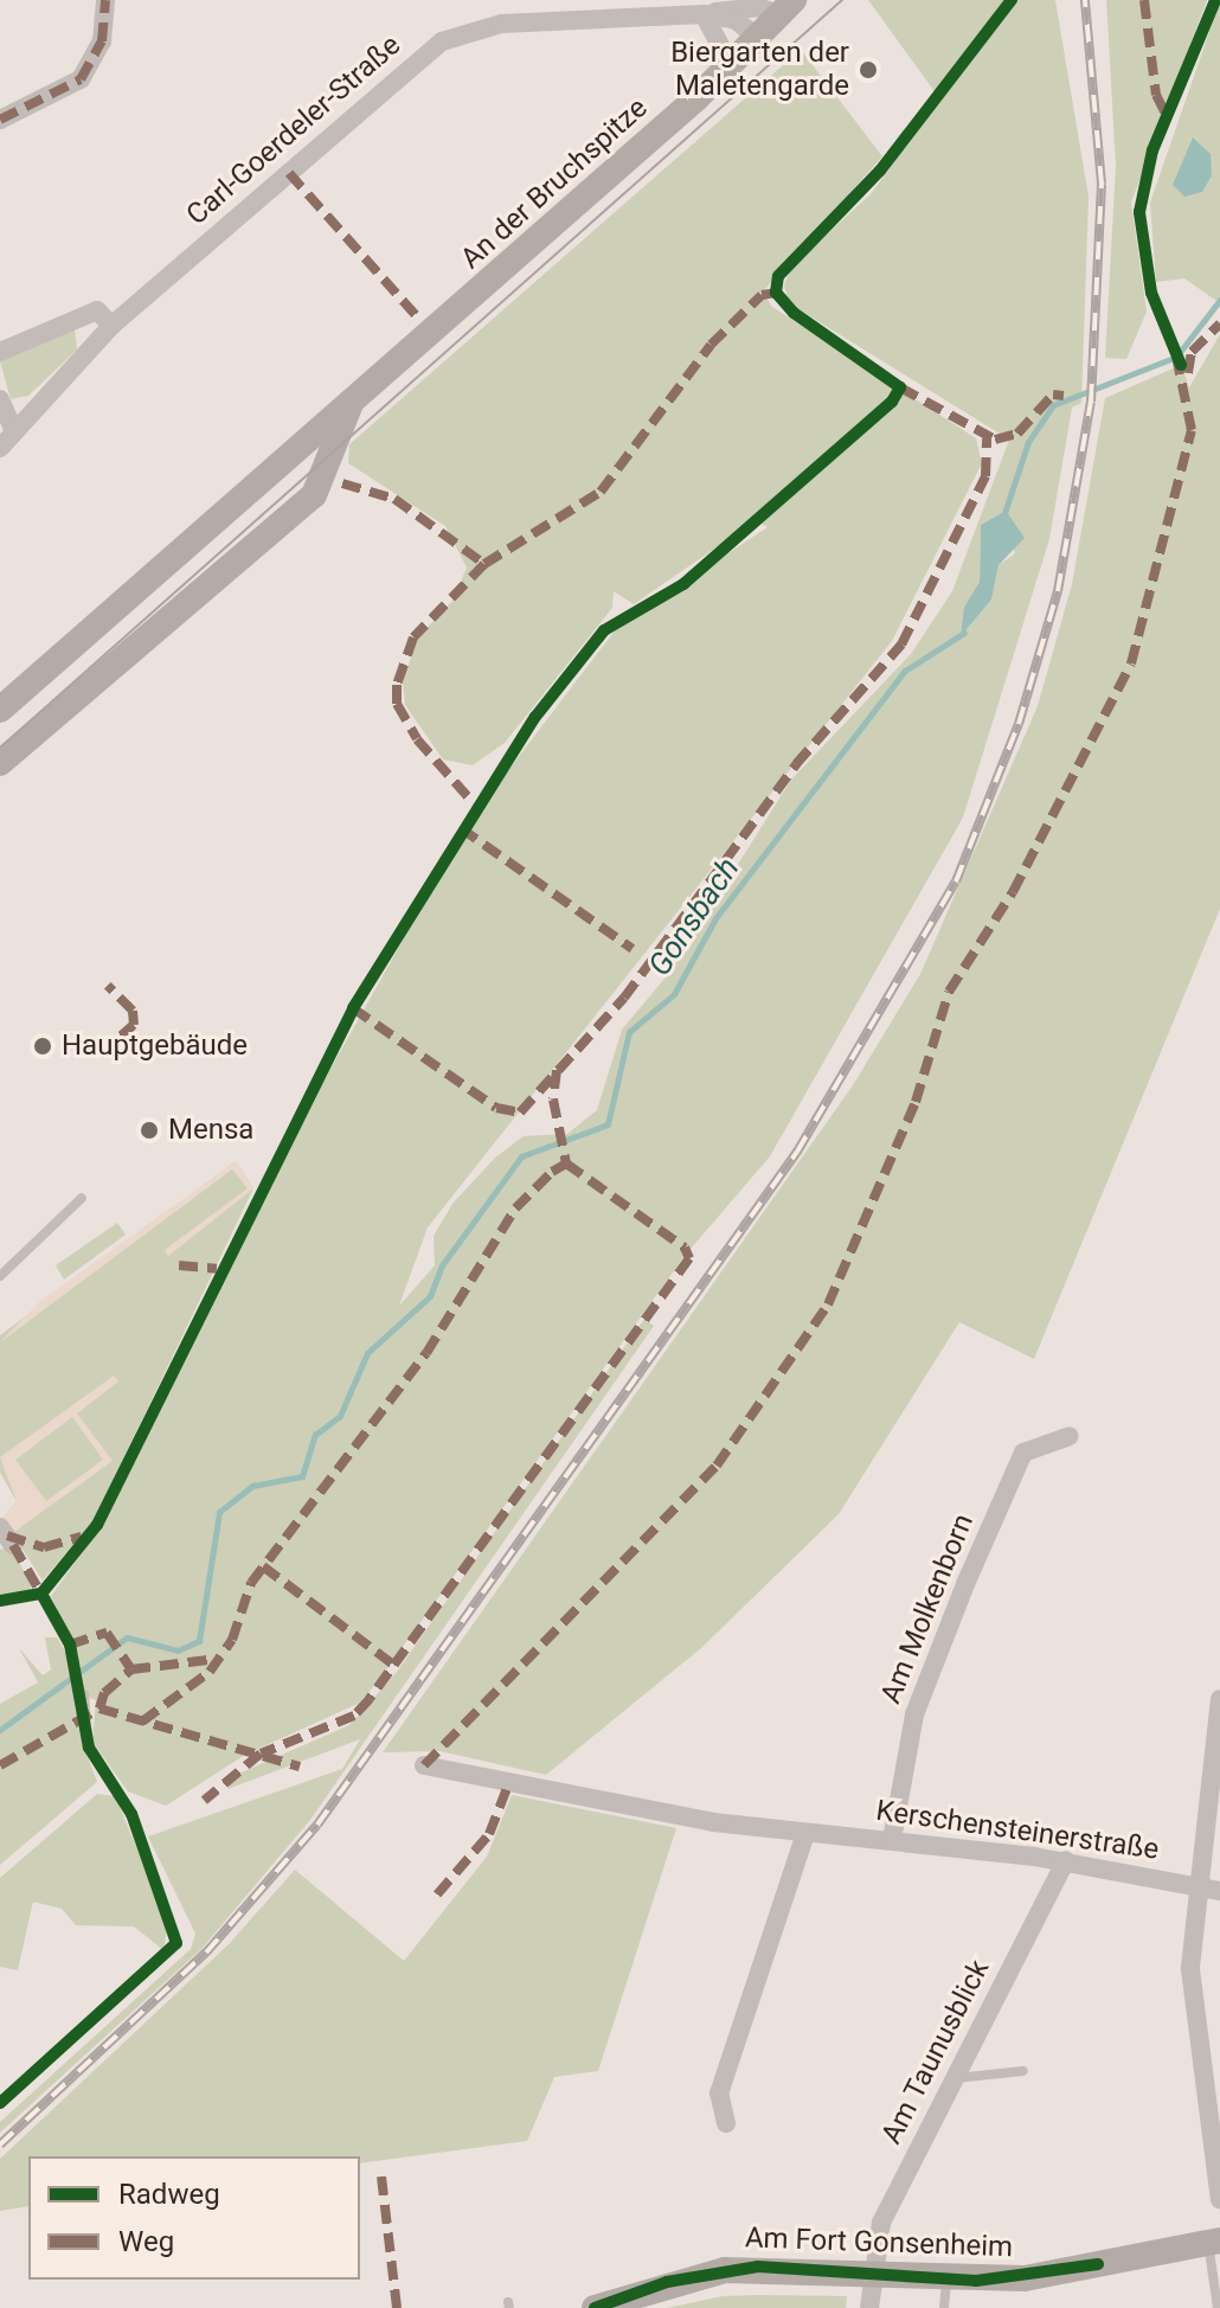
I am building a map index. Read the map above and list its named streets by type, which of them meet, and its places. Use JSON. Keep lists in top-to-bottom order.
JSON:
{
  "streets": {
    "main road": ["An der Bruchspitze", "Am Fort Gonsenheim"],
    "street": [
      "Carl-Goerdeler-Straße",
      "Am Molkenborn",
      "Kerschensteinerstraße",
      "Am Taunusblick"
    ]
  },
  "crossings": [
    ["Carl-Goerdeler-Straße", "An der Bruchspitze"],
    ["Am Molkenborn", "Kerschensteinerstraße"],
    ["Kerschensteinerstraße", "Am Taunusblick"],
    ["Am Taunusblick", "Am Fort Gonsenheim"]
  ],
  "water": ["Gonsbach"],
  "places": ["Biergarten der Maletengarde", "Hauptgebäude", "Mensa"],
  "legend": ["Radweg", "Weg"]
}
